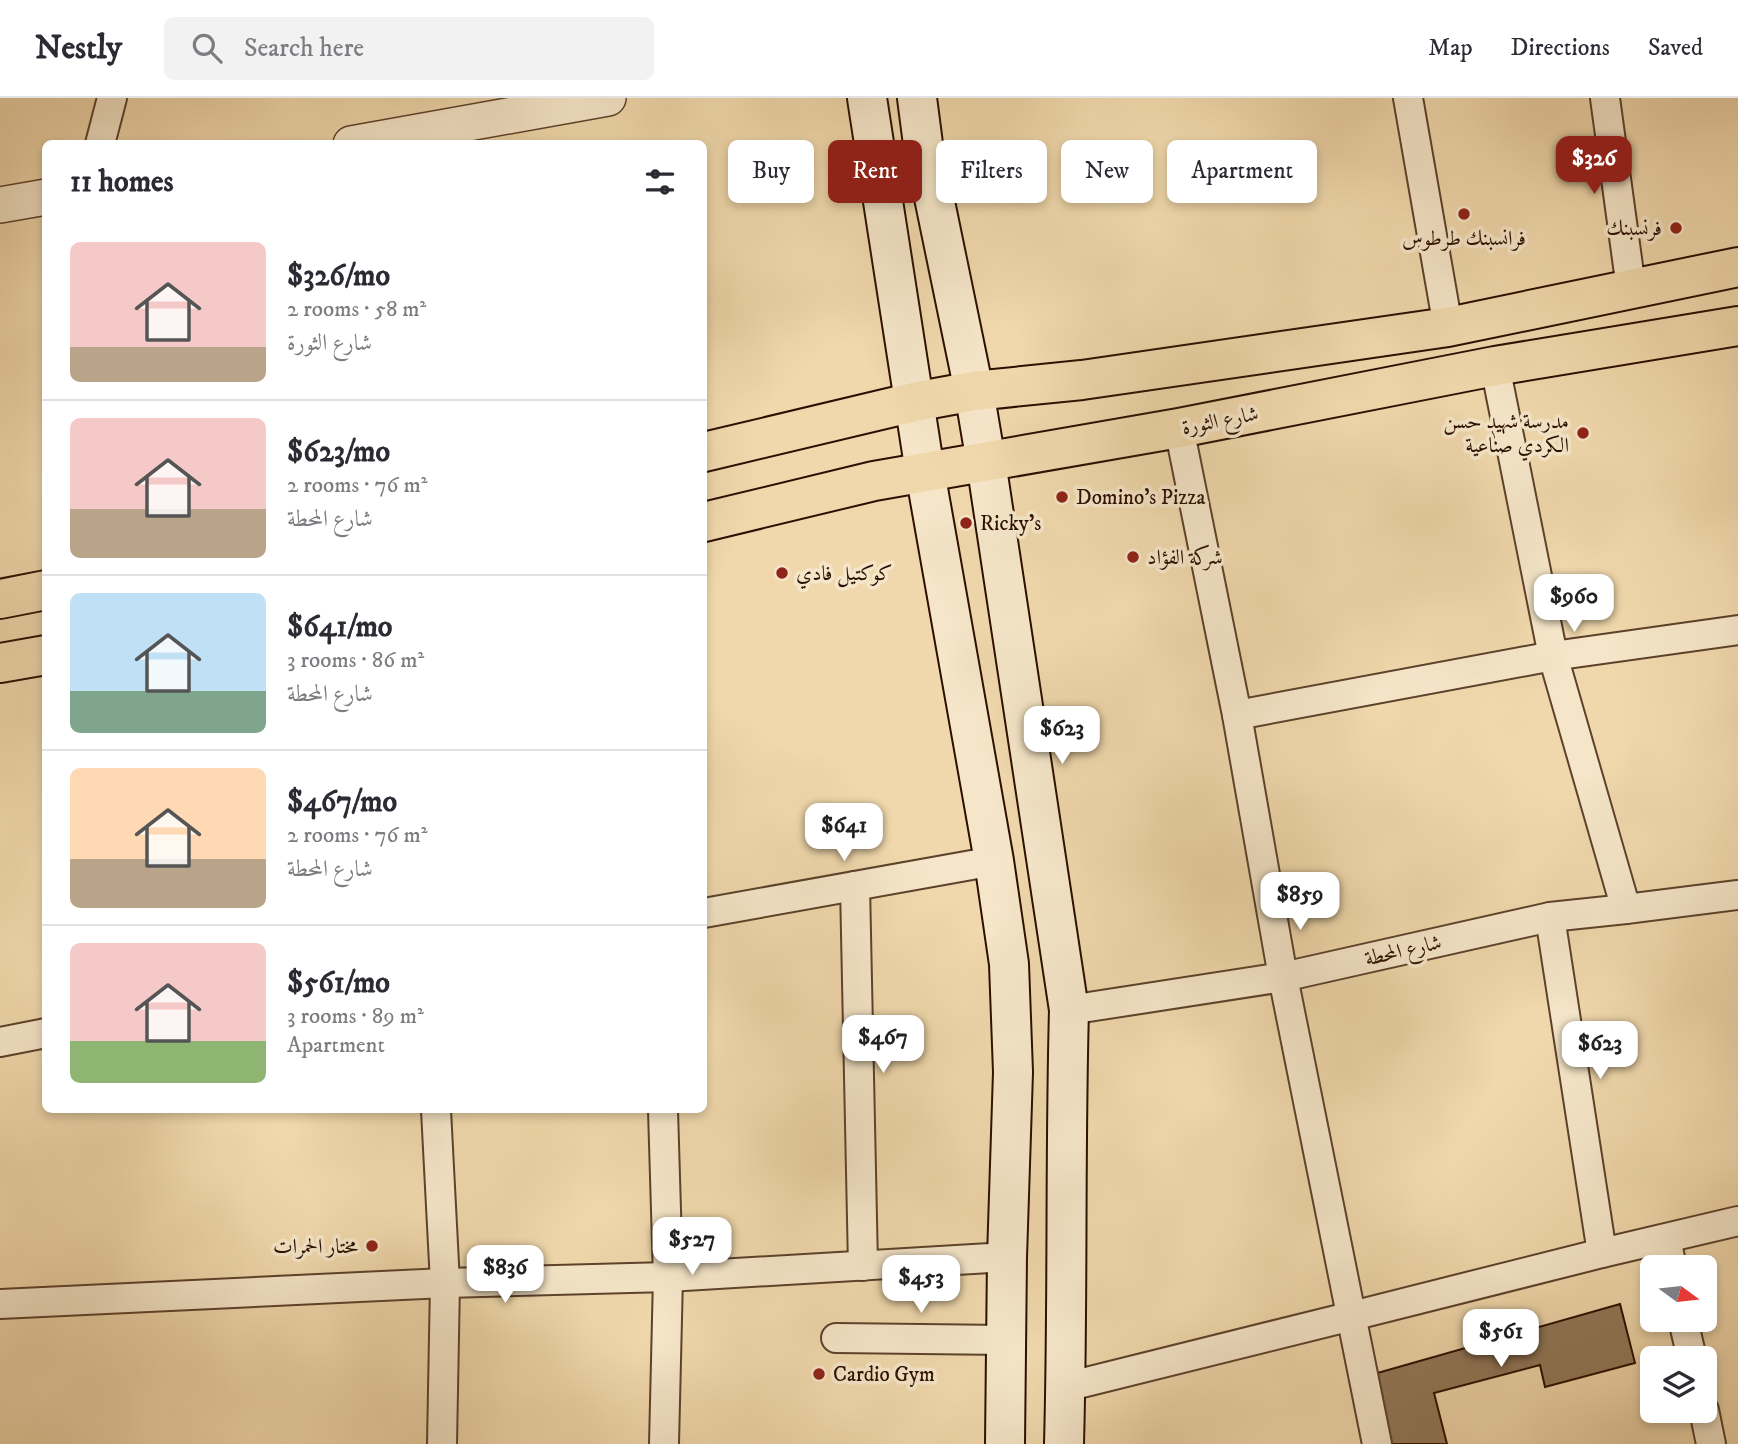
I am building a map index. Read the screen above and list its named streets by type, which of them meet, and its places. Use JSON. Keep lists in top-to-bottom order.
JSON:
{
  "streets": {
    "main road": ["شارع الثورة"],
    "street": ["شارع المحطة"]
  },
  "places": [
    "فرانسبنك طرطوس",
    "فرنسبنك",
    "مدرسة شهيد حسن الكردي صناعية",
    "Domino's Pizza",
    "Ricky’s",
    "شركة الفؤاد",
    "كوكتيل فادي",
    "مختار الحمرات",
    "Cardio Gym"
  ],
  "north": "right",
  "page": {
    "header": "Nestly",
    "search": "Search here",
    "nav": ["Map", "Directions", "Saved"],
    "price": [
      "$326",
      "$960",
      "$623",
      "$641",
      "$859",
      "$467",
      "$623",
      "$527",
      "$836",
      "$453",
      "$561"
    ],
    "chip": [
      "Buy",
      "Rent",
      "Filters",
      "New",
      "Apartment"
    ],
    "heading": "11 homes",
    "list": [
      {
        "name": "$326/mo",
        "note": "2 rooms · 58 m² · شارع الثورة"
      },
      {
        "name": "$623/mo",
        "note": "2 rooms · 76 m² · شارع المحطة"
      },
      {
        "name": "$641/mo",
        "note": "3 rooms · 86 m² · شارع المحطة"
      },
      {
        "name": "$467/mo",
        "note": "2 rooms · 76 m² · شارع المحطة"
      },
      {
        "name": "$561/mo",
        "note": "3 rooms · 89 m² · Apartment"
      }
    ]
  }
}
